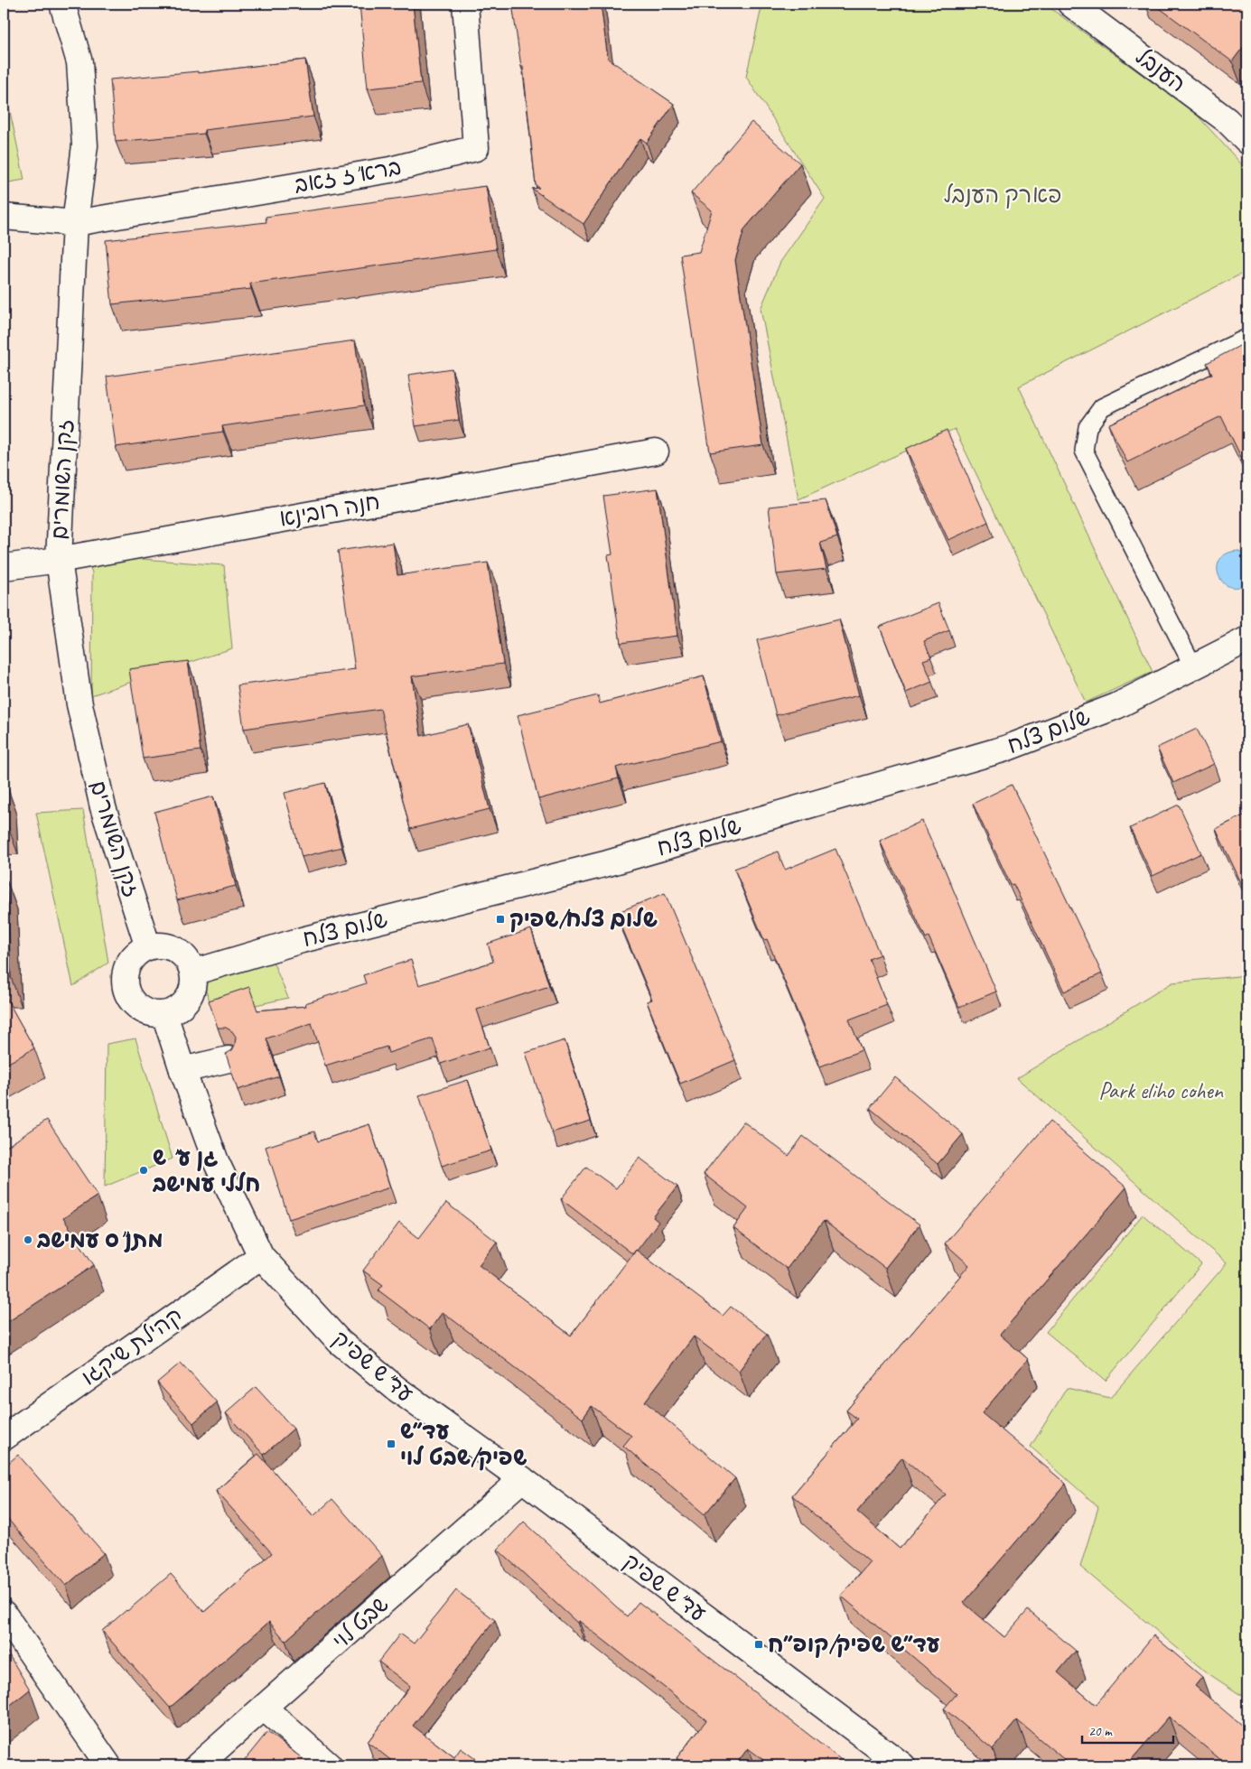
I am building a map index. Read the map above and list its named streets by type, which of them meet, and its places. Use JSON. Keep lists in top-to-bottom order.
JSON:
{
  "streets": {
    "street": [
      "הענבל",
      "ברא\"ז זאב",
      "זקן השומרים",
      "חנה רובינא",
      "שלום צלח",
      "קהילת שיקגו",
      "עד\"ש שפיק",
      "שבט לוי"
    ]
  },
  "crossings": [
    ["ברא\"ז זאב", "זקן השומרים"],
    ["זקן השומרים", "חנה רובינא"],
    ["זקן השומרים", "שלום צלח"],
    ["זקן השומרים", "עד\"ש שפיק"],
    ["שלום צלח", "עד\"ש שפיק"],
    ["קהילת שיקגו", "עד\"ש שפיק"],
    ["עד\"ש שפיק", "שבט לוי"]
  ],
  "parks": ["פארק הענבל", "Park eliho cohen"],
  "places": {
    "transit": ["שלום צלח/שפיק", "עד״ש שפיק/שבט לוי", "עד״ש שפיק/קופ״ח"],
    "other": ["גן ע\" ש חללי עמישב", "מתנ\"ס עמישב"]
  },
  "scale_bar": "20 m"
}
